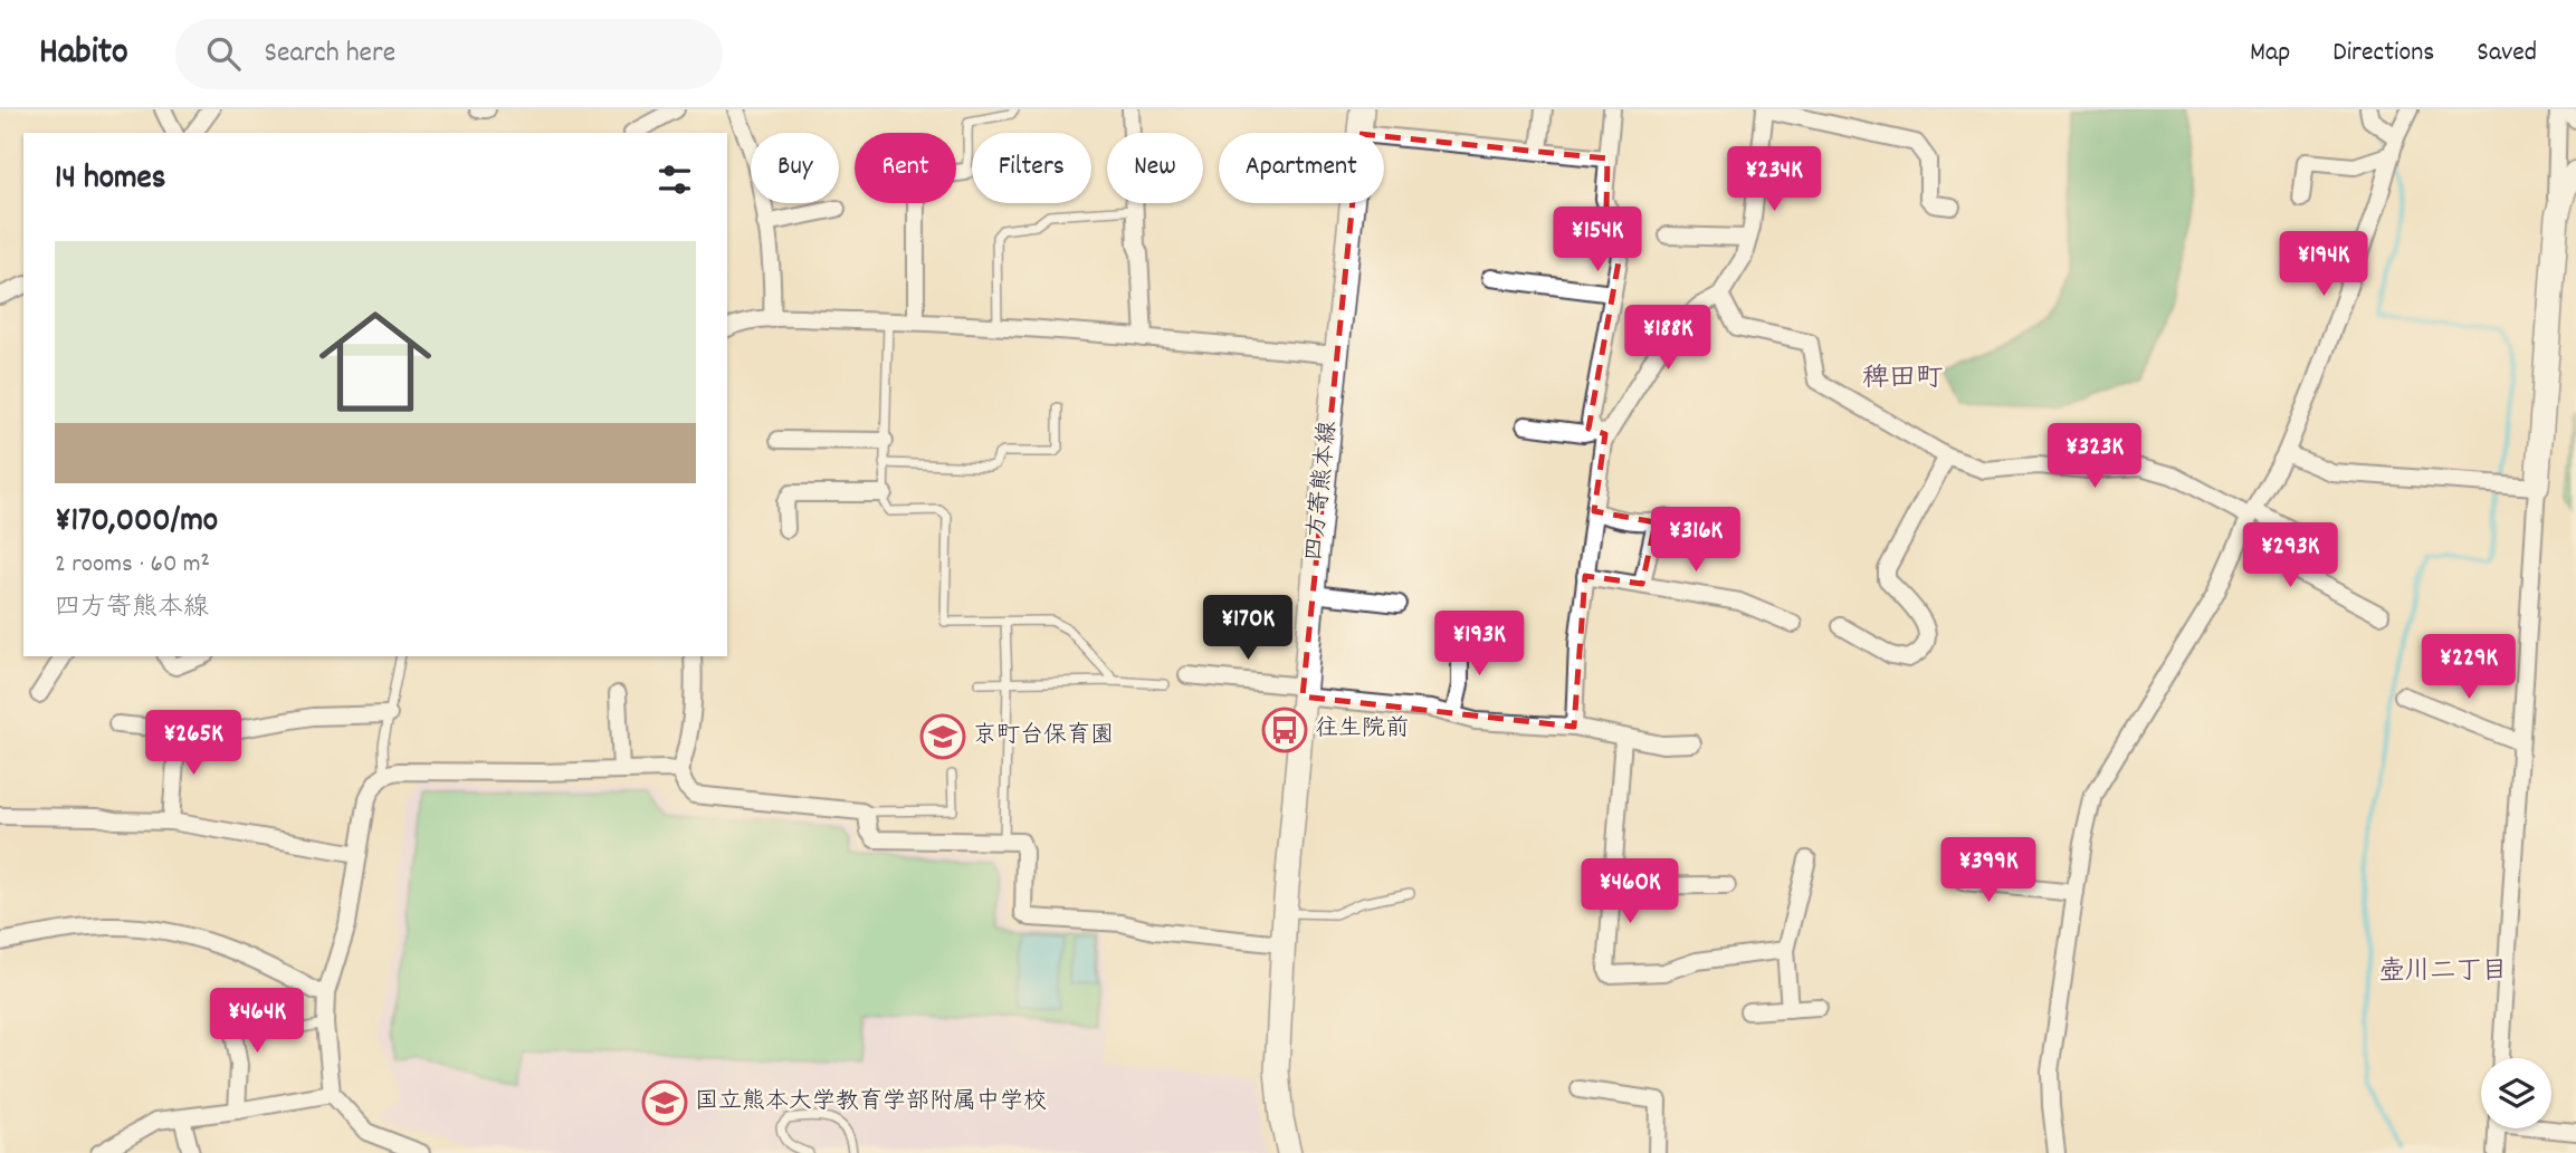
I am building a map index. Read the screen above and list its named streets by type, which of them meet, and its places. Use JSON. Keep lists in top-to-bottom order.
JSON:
{
  "streets": {
    "main road": ["四方寄熊本線"]
  },
  "districts": ["稗田町", "壺川二丁目"],
  "places": {
    "bus stop": ["往生院前"],
    "school or university": ["京町台保育園", "国立熊本大学教育学部附属中学校"]
  },
  "page": {
    "header": "Habito",
    "search": "Search here",
    "nav": ["Map", "Directions", "Saved"],
    "chip": [
      "Buy",
      "Rent",
      "Filters",
      "New",
      "Apartment"
    ],
    "heading": "14 homes",
    "price": [
      "¥234K",
      "¥154K",
      "¥194K",
      "¥188K",
      "¥323K",
      "¥316K",
      "¥293K",
      "¥170K",
      "¥193K",
      "¥229K",
      "¥265K",
      "¥399K",
      "¥460K",
      "¥464K"
    ],
    "list": [
      {
        "name": "¥170,000/mo",
        "note": "2 rooms · 60 m² · 四方寄熊本線"
      }
    ]
  }
}
